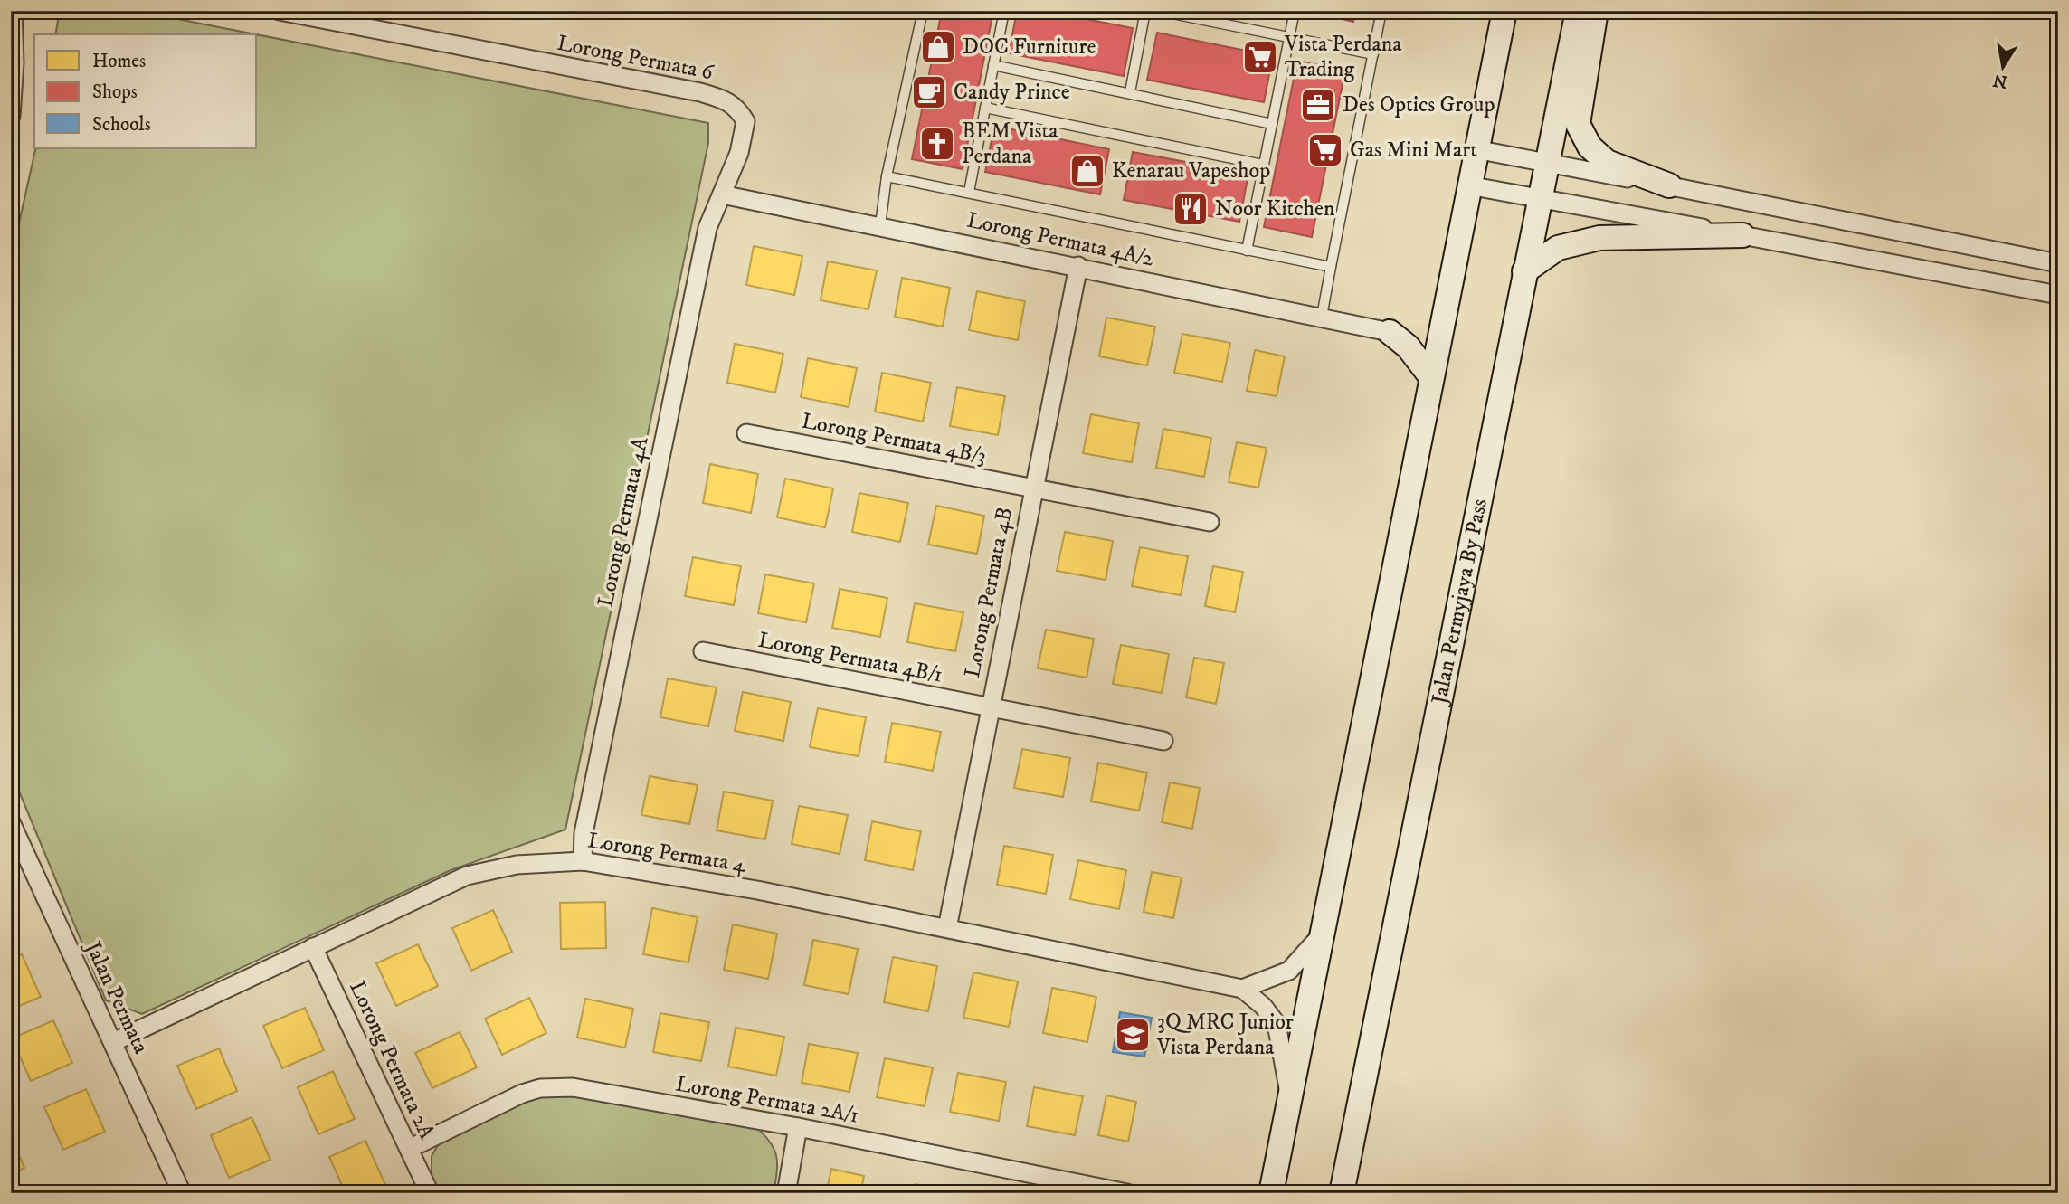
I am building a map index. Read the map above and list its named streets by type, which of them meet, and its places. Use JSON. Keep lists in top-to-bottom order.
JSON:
{
  "streets": {
    "main road": ["Jalan Permyjaya By Pass"],
    "street": [
      "Lorong Permata 6",
      "Lorong Permata 4A/2",
      "Lorong Permata 4B/3",
      "Lorong Permata 4A",
      "Lorong Permata 4B",
      "Lorong Permata 4B/1",
      "Lorong Permata 4",
      "Jalan Permata",
      "Lorong Permata 2A",
      "Lorong Permata 2A/1"
    ]
  },
  "crossings": [
    ["Lorong Permata 6", "Lorong Permata 4A/2"],
    ["Lorong Permata 6", "Lorong Permata 4A"],
    ["Lorong Permata 4A/2", "Lorong Permata 4A"],
    ["Lorong Permata 4A/2", "Lorong Permata 4B"],
    ["Lorong Permata 4B/3", "Lorong Permata 4B"],
    ["Lorong Permata 4A", "Lorong Permata 4"],
    ["Lorong Permata 4B", "Lorong Permata 4B/1"],
    ["Lorong Permata 4B", "Lorong Permata 4"],
    ["Lorong Permata 4", "Jalan Permata"],
    ["Lorong Permata 4", "Lorong Permata 2A"],
    ["Lorong Permata 2A", "Lorong Permata 2A/1"]
  ],
  "places": {
    "shop": ["DOC Furniture", "Kenarau Vapeshop"],
    "supermarket": ["Vista Perdana Trading", "Gas Mini Mart"],
    "cafe": ["Candy Prince"],
    "office": ["Des Optics Group"],
    "church": ["BEM Vista Perdana"],
    "restaurant": ["Noor Kitchen"],
    "school or university": ["3Q MRC Junior Vista Perdana"]
  },
  "legend": ["Homes", "Shops", "Schools"],
  "north": "bottom"
}
